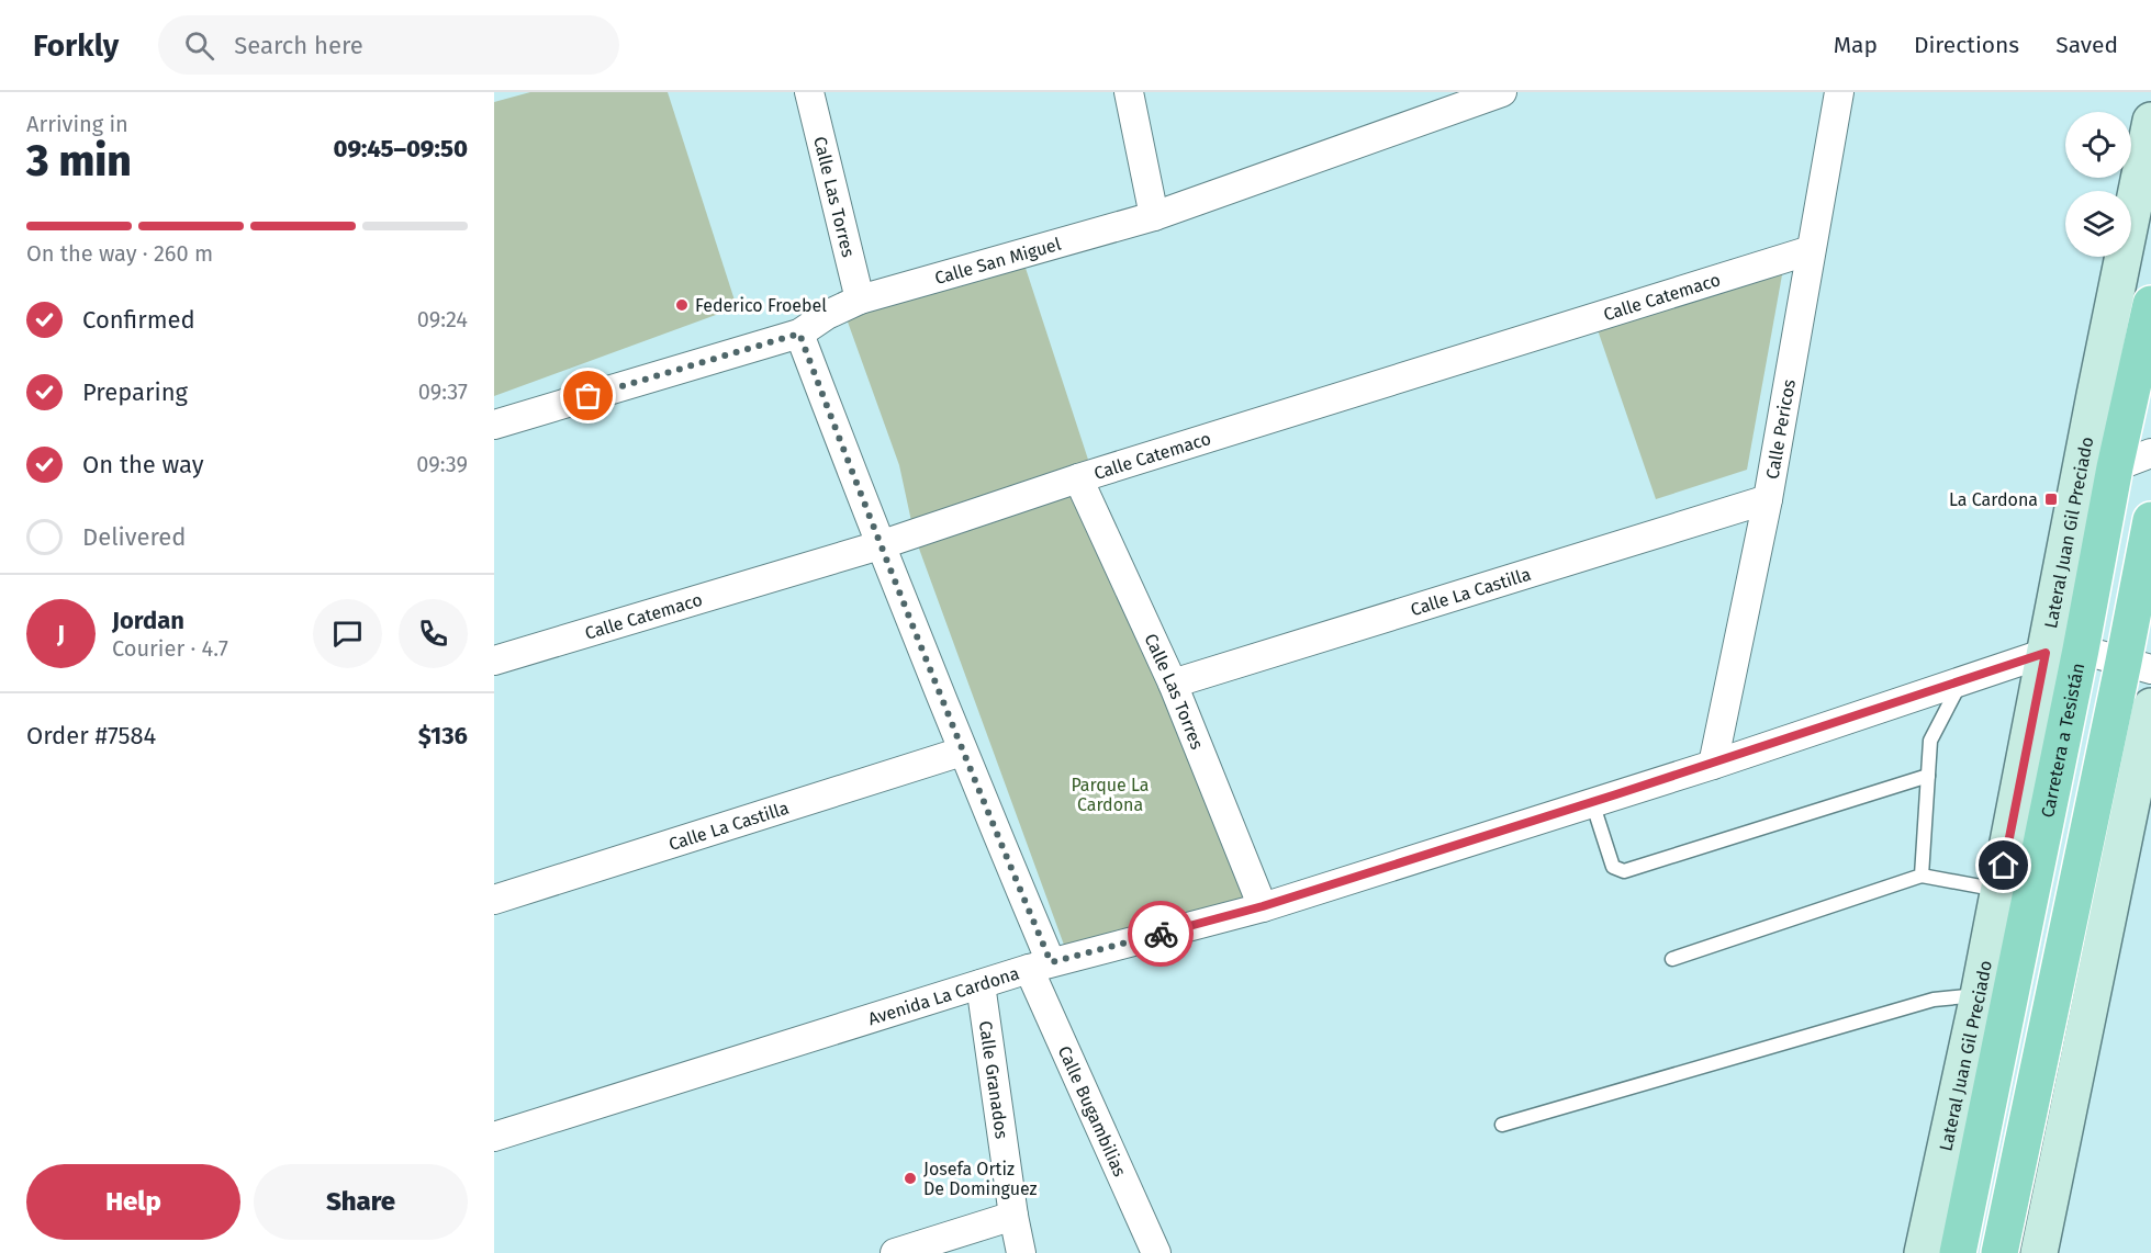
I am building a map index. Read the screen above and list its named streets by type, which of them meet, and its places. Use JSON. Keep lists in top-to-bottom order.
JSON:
{
  "streets": {
    "main road": ["Lateral Juan Gil Preciado", "Carretera a Tesistán"],
    "street": [
      "Calle Las Torres",
      "Calle San Miguel",
      "Calle Catemaco",
      "Calle Pericos",
      "Calle La Castilla",
      "Avenida La Cardona",
      "Calle Granados",
      "Calle Bugambilias"
    ]
  },
  "crossings": [
    ["Calle Las Torres", "Calle San Miguel"],
    ["Calle Las Torres", "Calle Catemaco"],
    ["Calle Las Torres", "Calle La Castilla"],
    ["Calle Las Torres", "Avenida La Cardona"],
    ["Calle Catemaco", "Calle Pericos"],
    ["Calle Pericos", "Calle La Castilla"],
    ["Calle Pericos", "Avenida La Cardona"],
    ["Lateral Juan Gil Preciado", "Carretera a Tesistán"],
    ["Lateral Juan Gil Preciado", "Avenida La Cardona"],
    ["Carretera a Tesistán", "Avenida La Cardona"],
    ["Avenida La Cardona", "Calle Granados"],
    ["Avenida La Cardona", "Calle Bugambilias"]
  ],
  "parks": ["Parque La Cardona"],
  "places": {
    "other": ["Federico Froebel", "Josefa Ortiz De Dominguez"],
    "transit": ["La Cardona"]
  },
  "page": {
    "header": "Forkly",
    "search": "Search here",
    "nav": ["Map", "Directions", "Saved"],
    "heading": ["3 min", "Arriving in", "09:45–09:50"],
    "panel": [
      "Jordan",
      "Courier · 4.7",
      "Order #7584",
      "$136"
    ],
    "bar": "On the way · 260 m",
    "list": [
      ["Confirmed", "09:24"],
      ["Preparing", "09:37"],
      ["On the way", "09:39"],
      "Delivered"
    ],
    "round": "J",
    "buttons": ["Help", "Share"]
  }
}
